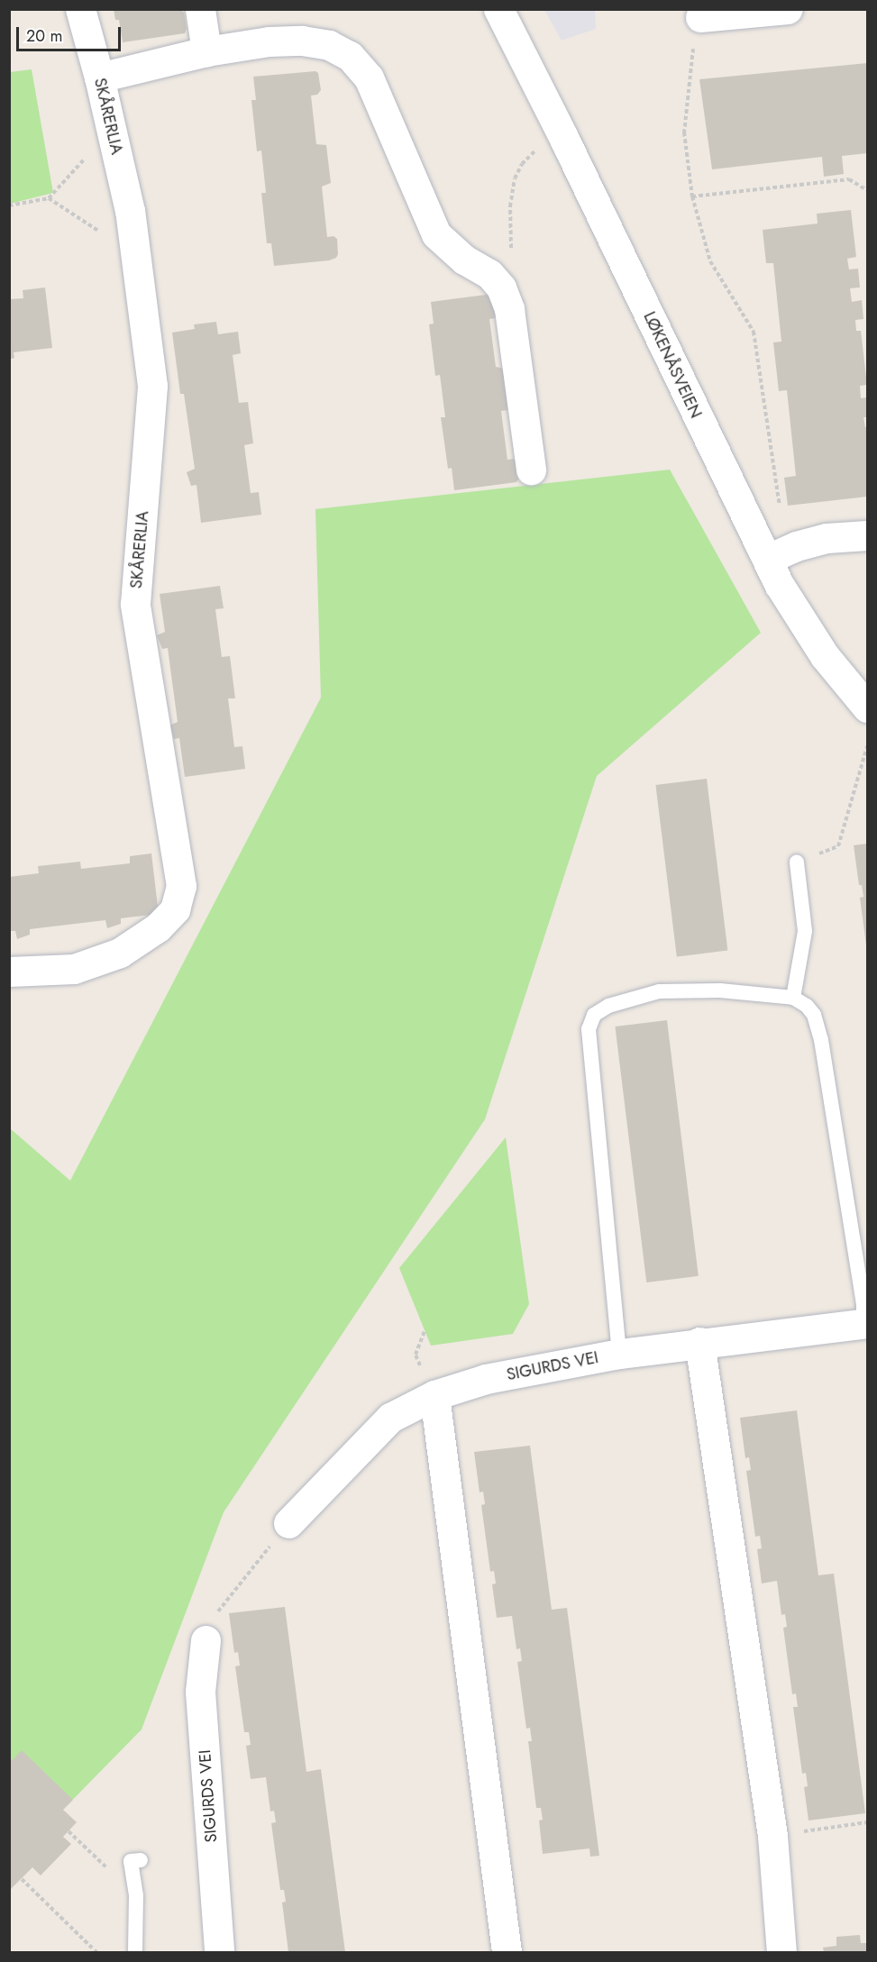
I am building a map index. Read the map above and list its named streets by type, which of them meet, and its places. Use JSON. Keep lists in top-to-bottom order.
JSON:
{
  "streets": {
    "street": ["SKÅRERLIA", "LØKENÅSVEIEN", "SIGURDS VEI"]
  },
  "scale_bar": "20 m"
}
